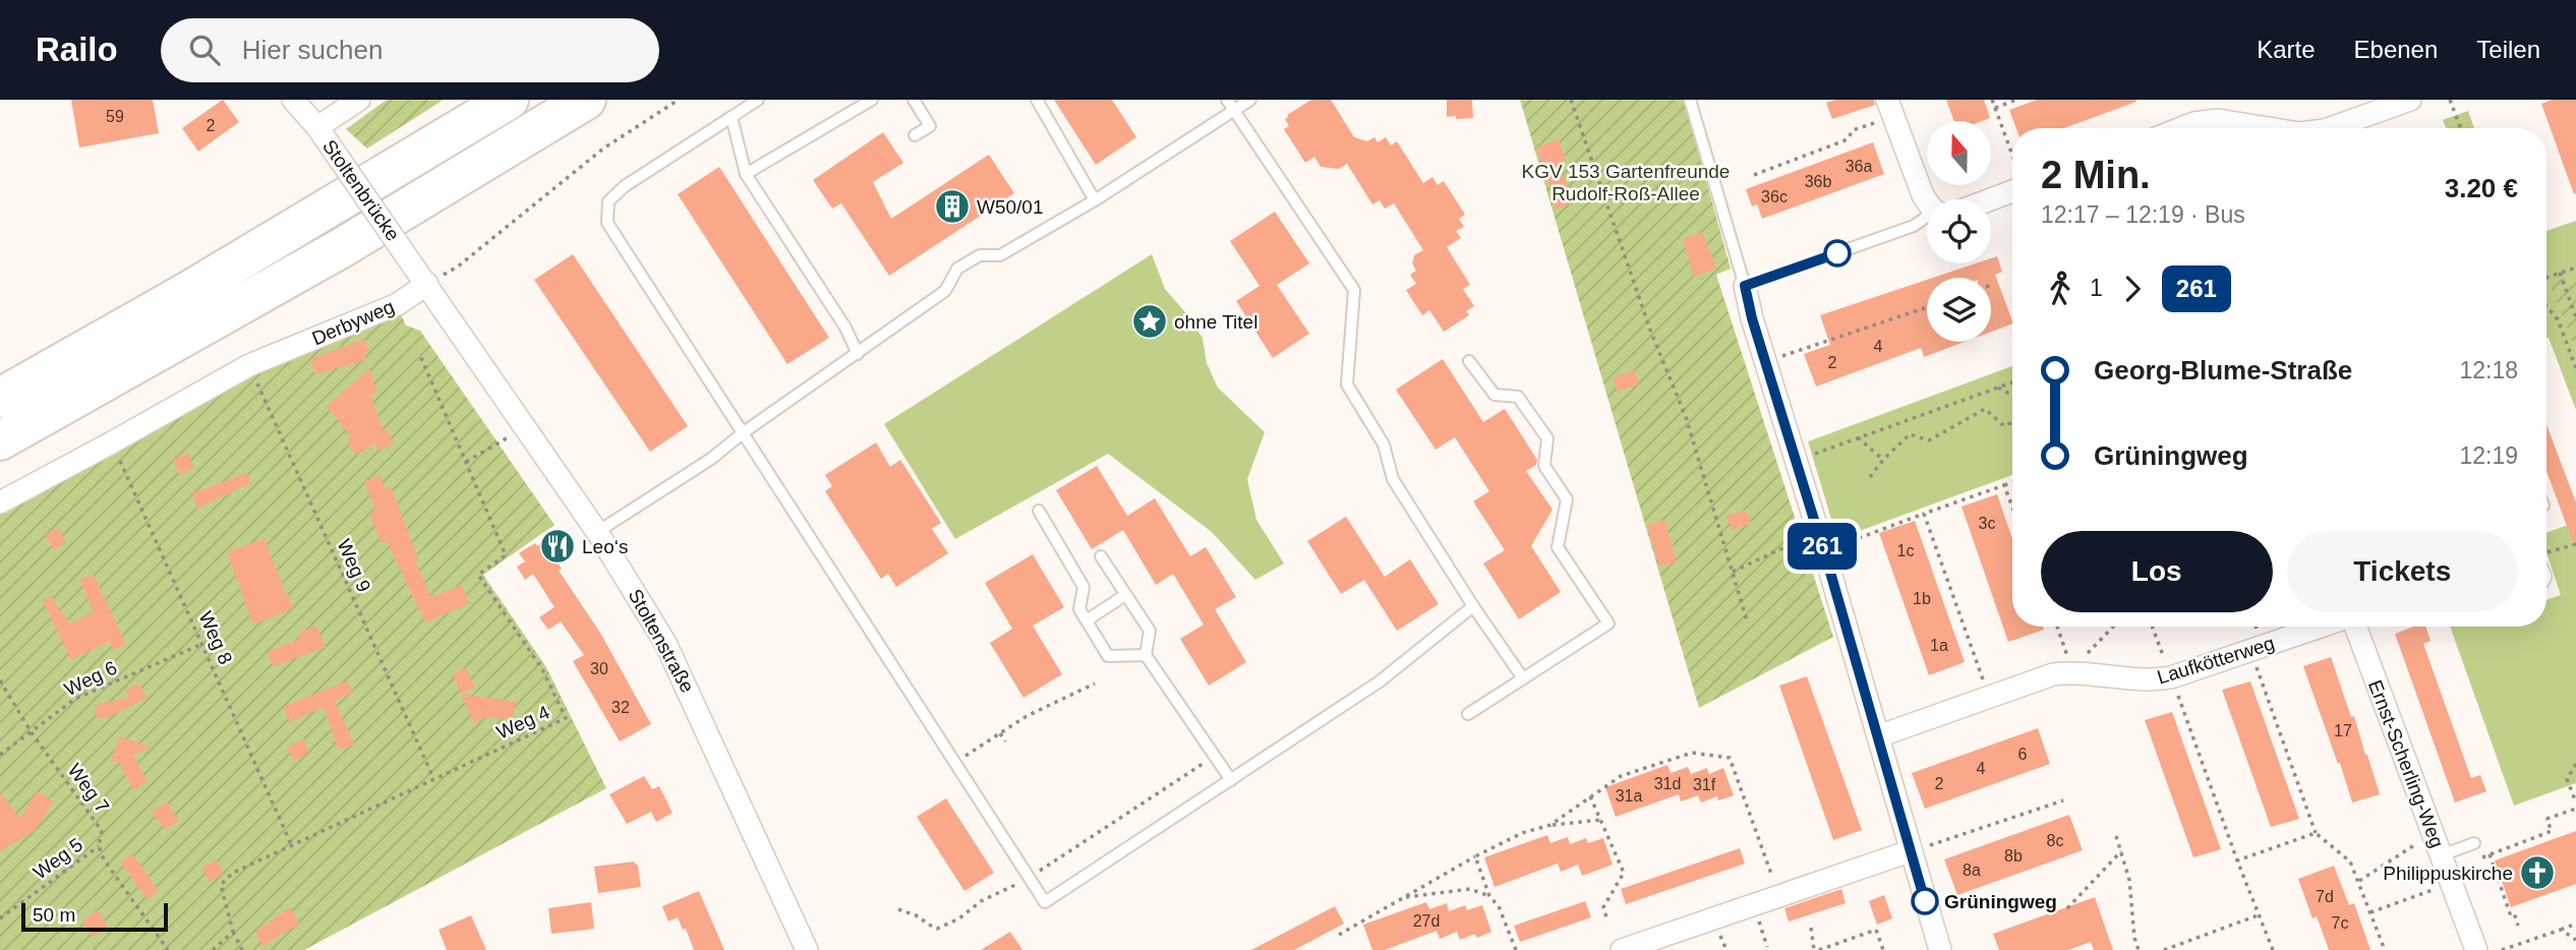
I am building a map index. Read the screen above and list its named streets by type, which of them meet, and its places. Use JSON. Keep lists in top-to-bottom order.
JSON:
{
  "streets": {
    "street": [
      "Stoltenbrücke",
      "Derbyweg",
      "Stoltenstraße",
      "Laufkötterweg",
      "Ernst-Scherling-Weg"
    ],
    "path": [
      "Weg 9",
      "Weg 8",
      "Weg 6",
      "Weg 4",
      "Weg 7",
      "Weg 5"
    ]
  },
  "crossings": [
    ["Stoltenbrücke", "Derbyweg"],
    ["Stoltenbrücke", "Stoltenstraße"],
    ["Derbyweg", "Weg 9"],
    ["Derbyweg", "Weg 8"],
    ["Derbyweg", "Stoltenstraße"],
    ["Weg 9", "Weg 4"],
    ["Weg 8", "Weg 6"],
    ["Weg 8", "Weg 4"],
    ["Weg 6", "Weg 7"],
    ["Weg 7", "Weg 5"]
  ],
  "parks": ["KGV 153 Gartenfreunde Rudolf-Roß-Allee"],
  "places": {
    "building": ["W50/01"],
    "place": ["ohne Titel"],
    "restaurant": ["Leo‘s"],
    "church": ["Philippuskirche"],
    "other": ["Grüningweg"]
  },
  "lines": ["bus line 261"],
  "house_numbers": [
    "59",
    "2",
    "36a",
    "36b",
    "36c",
    "4",
    "2",
    "3c",
    "1c",
    "1b",
    "1a",
    "30",
    "32",
    "17",
    "6",
    "4",
    "31d",
    "2",
    "31f",
    "31a",
    "8c",
    "8b",
    "8a",
    "7d",
    "27d",
    "7c"
  ],
  "scale_bar": "50 m",
  "north": "top",
  "page": {
    "header": "Railo",
    "search": "Hier suchen",
    "nav": ["Karte", "Ebenen", "Teilen"],
    "on_map": "261",
    "heading": ["2 Min.", "12:17 – 12:19 · Bus", "3.20 €"],
    "legs": ["1", "261"],
    "list": [
      {
        "name": "Georg-Blume-Straße",
        "value": "12:18"
      },
      {
        "name": "Grüningweg",
        "value": "12:19"
      }
    ],
    "buttons": ["Los", "Tickets"],
    "scale": "50 m"
  }
}
